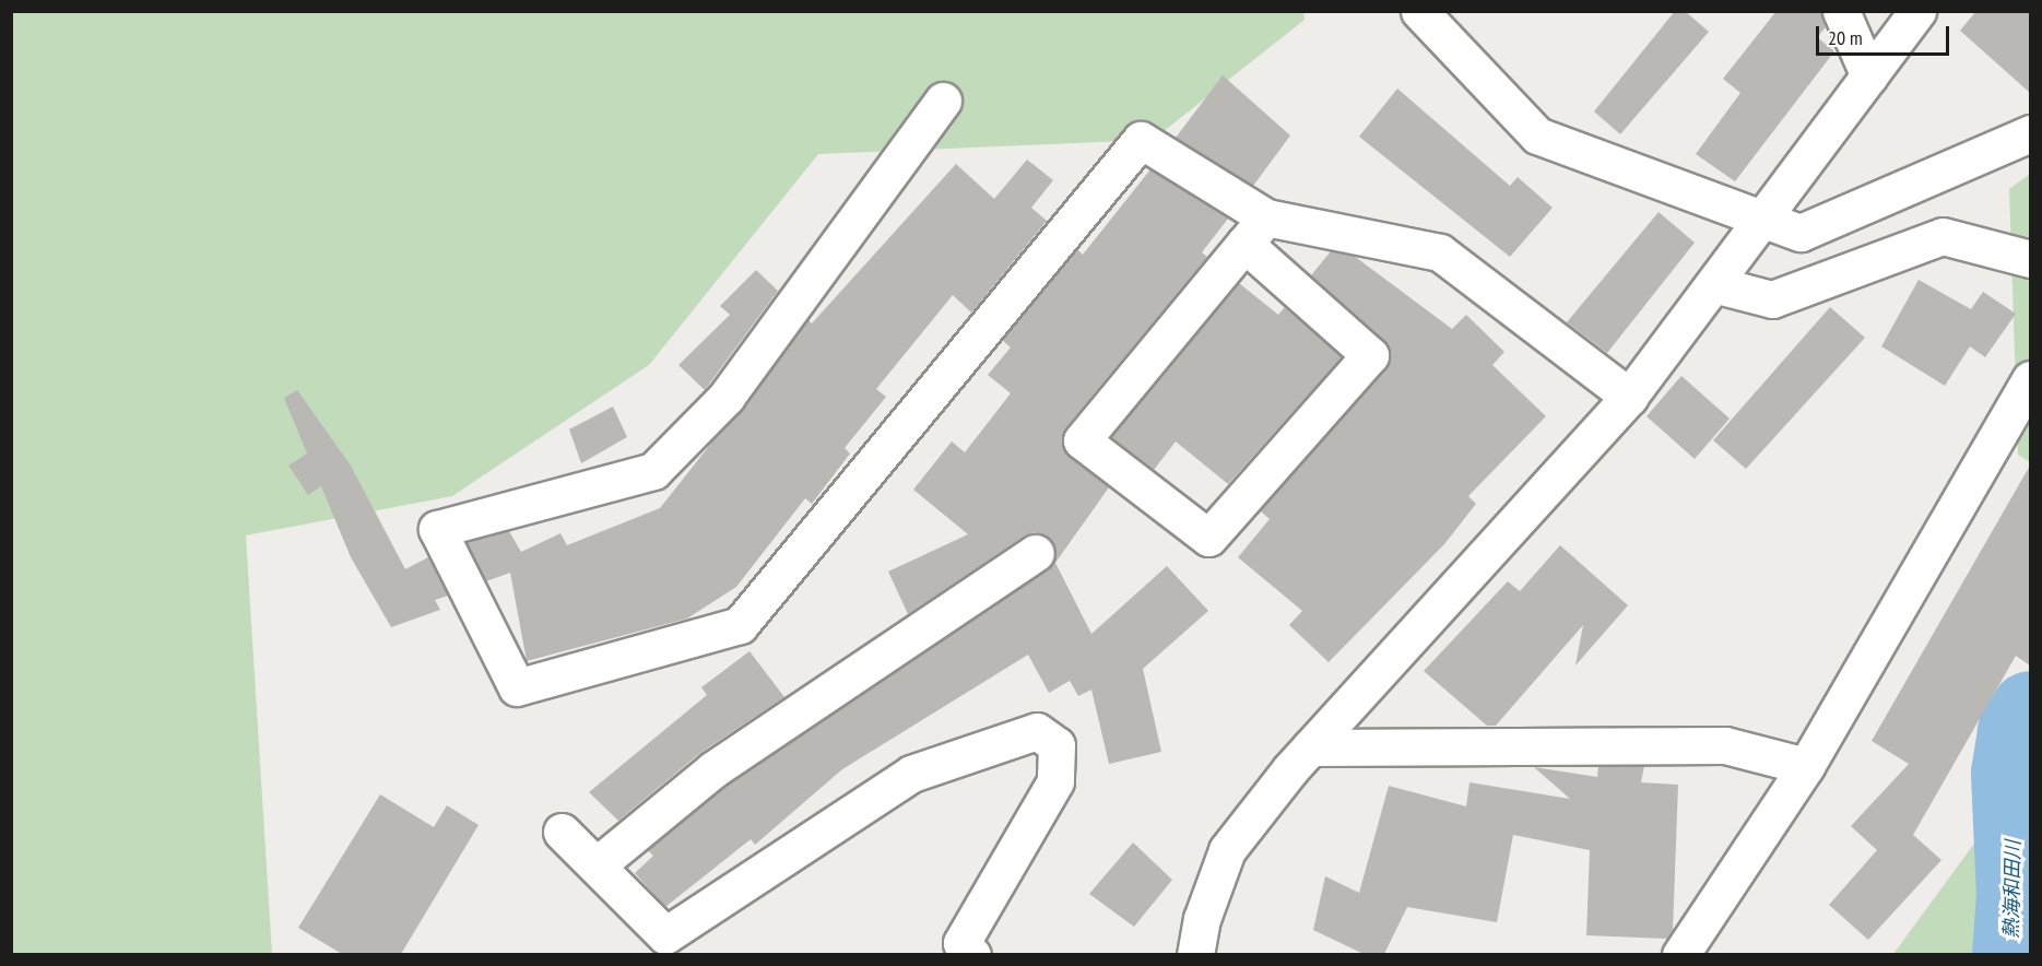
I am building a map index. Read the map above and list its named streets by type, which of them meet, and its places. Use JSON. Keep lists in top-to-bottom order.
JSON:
{
  "water": ["熱海和田川"],
  "scale_bar": "20 m"
}
